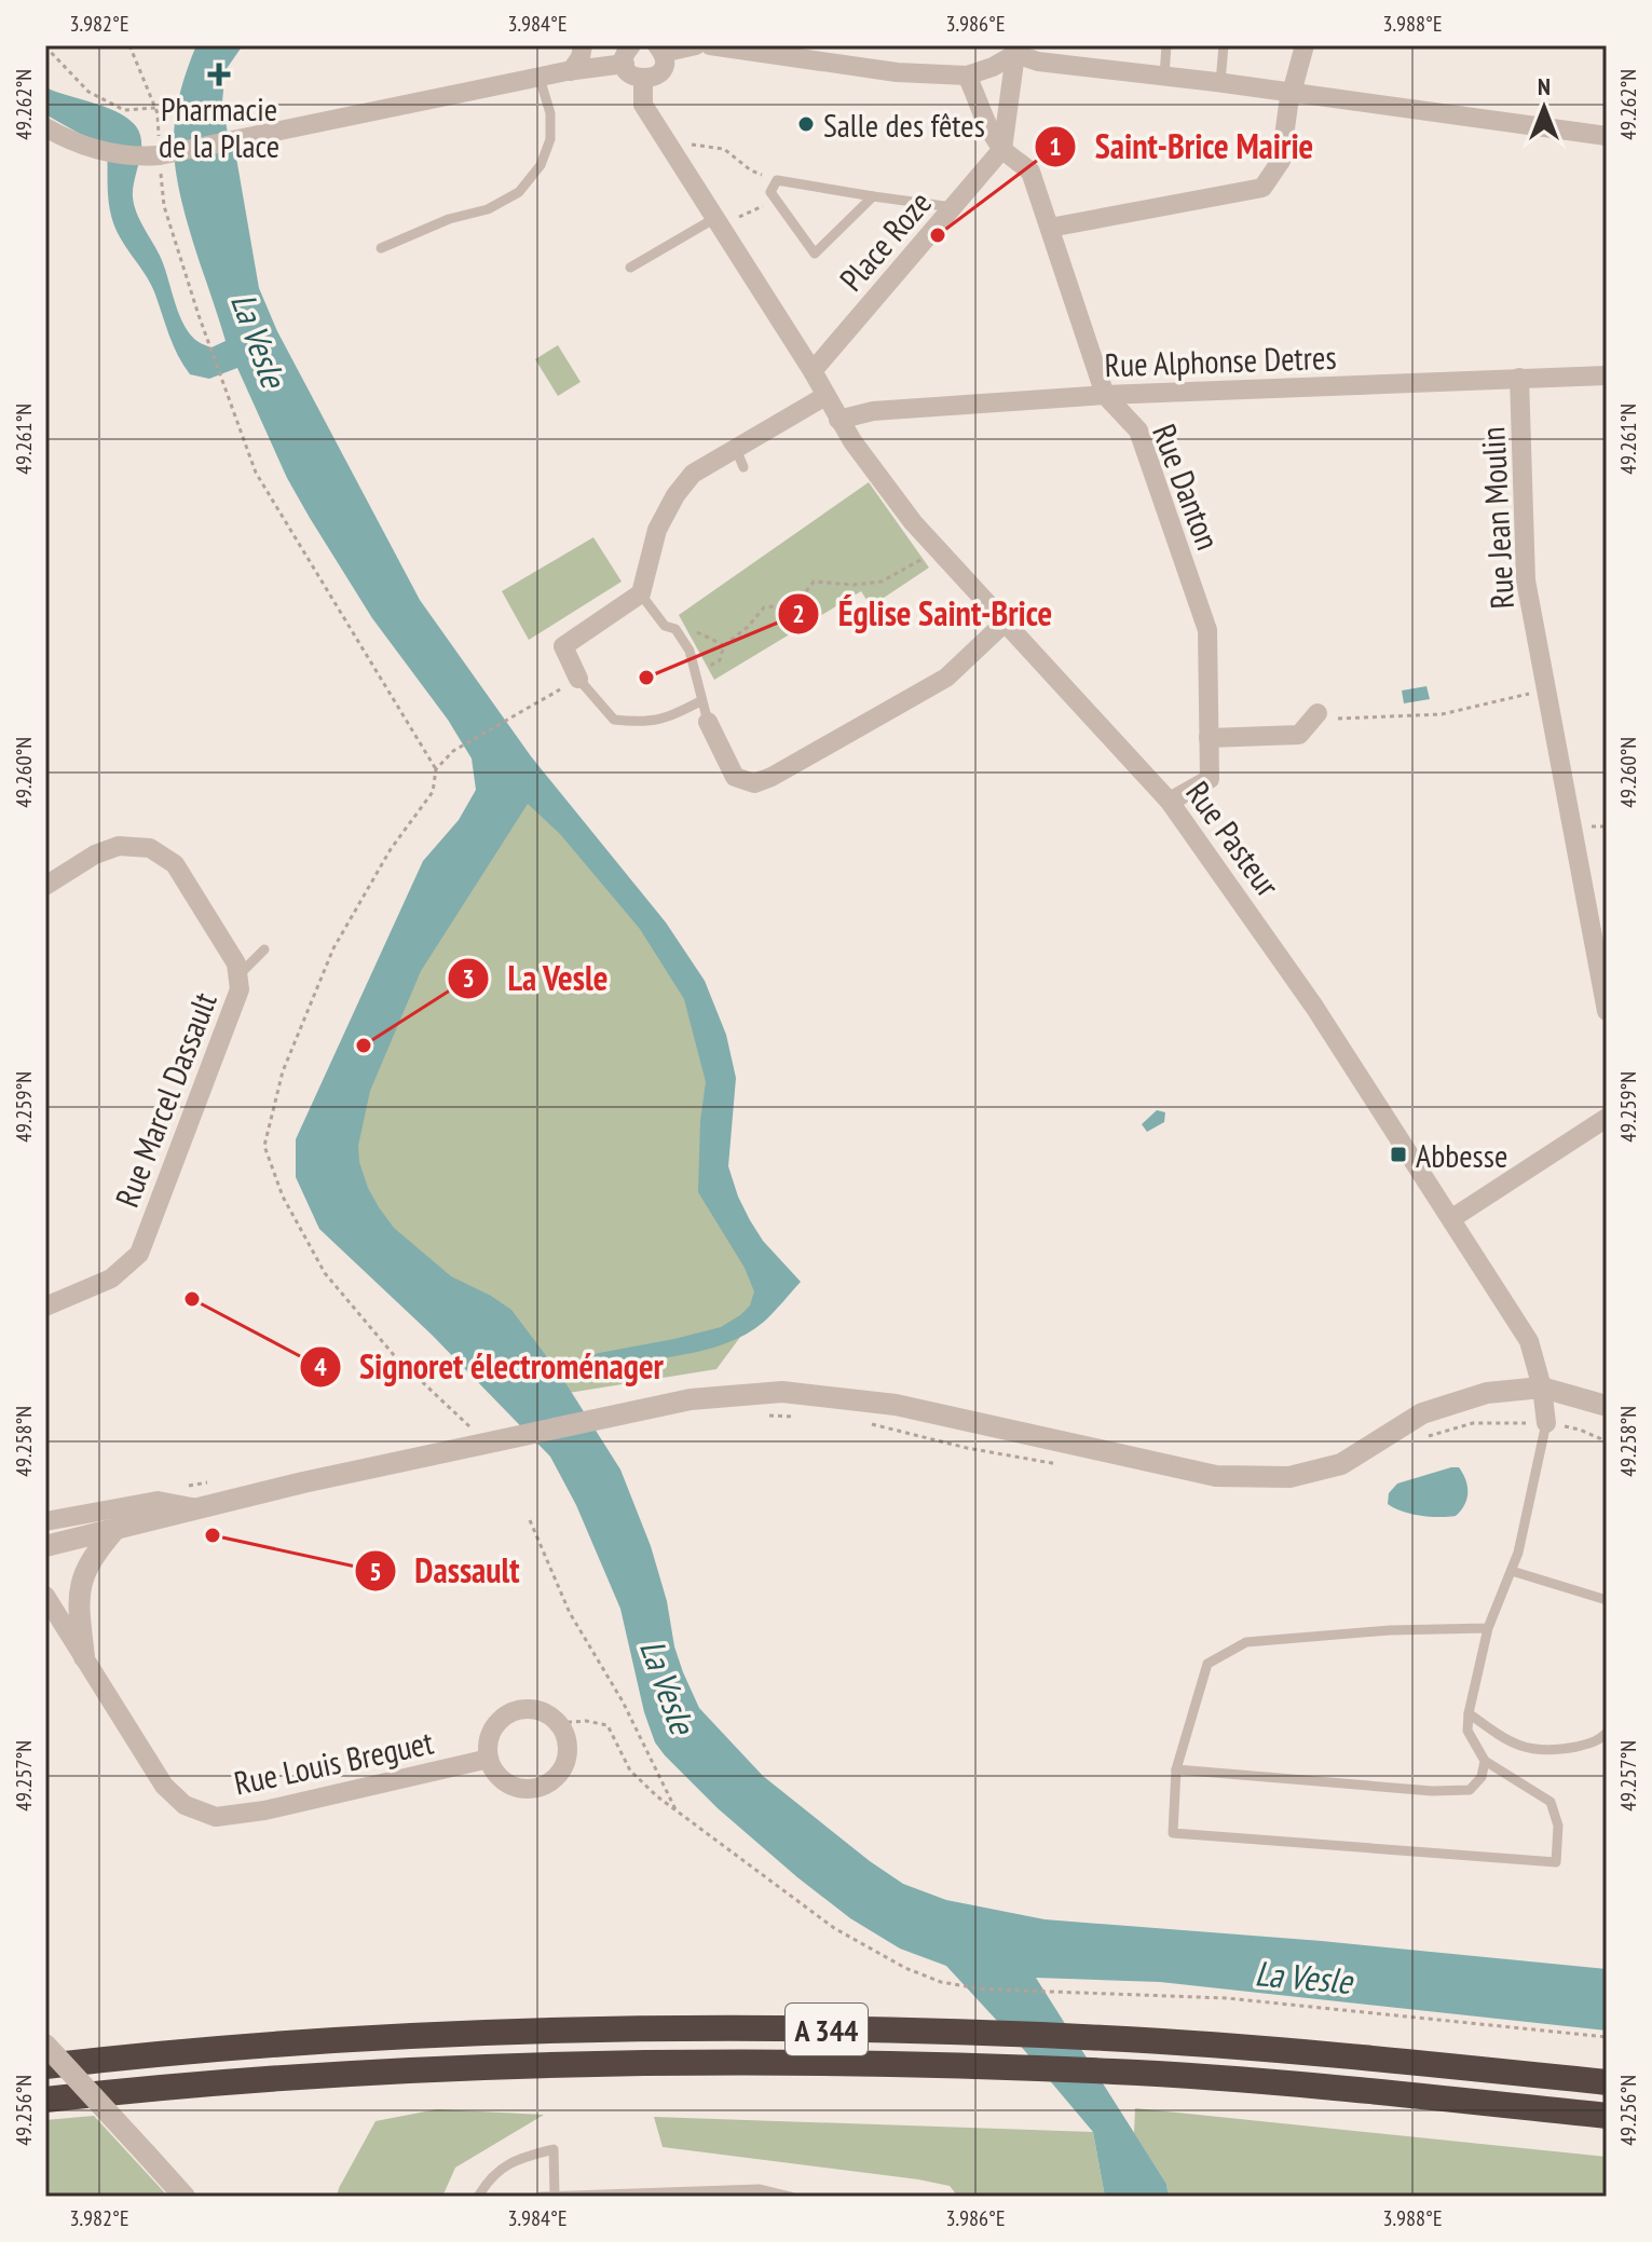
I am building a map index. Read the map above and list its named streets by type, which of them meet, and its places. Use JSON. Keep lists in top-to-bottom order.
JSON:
{
  "streets": {
    "highway": ["A 344"],
    "street": [
      "Place Roze",
      "Rue Alphonse Detres",
      "Rue Danton",
      "Rue Jean Moulin",
      "Rue Pasteur",
      "Rue Marcel Dassault",
      "Rue Louis Breguet"
    ]
  },
  "crossings": [
    ["Place Roze", "Rue Danton"],
    ["Place Roze", "Rue Pasteur"],
    ["Rue Alphonse Detres", "Rue Danton"],
    ["Rue Alphonse Detres", "Rue Jean Moulin"],
    ["Rue Alphonse Detres", "Rue Pasteur"],
    ["Rue Danton", "Rue Pasteur"]
  ],
  "water": ["La Vesle"],
  "places": {
    "health": ["Pharmacie de la Place"],
    "other": [
      "Salle des fêtes",
      "Saint-Brice Mairie",
      "Église Saint-Brice",
      "La Vesle",
      "Signoret électroménager",
      "Dassault"
    ],
    "transit": ["Abbesse"]
  },
  "north": "top",
  "coordinates": [
    "3.982°E",
    "3.984°E",
    "3.986°E",
    "3.988°E",
    "49.262°N",
    "49.261°N",
    "49.260°N",
    "49.259°N",
    "49.258°N",
    "49.257°N",
    "49.256°N"
  ]
}
